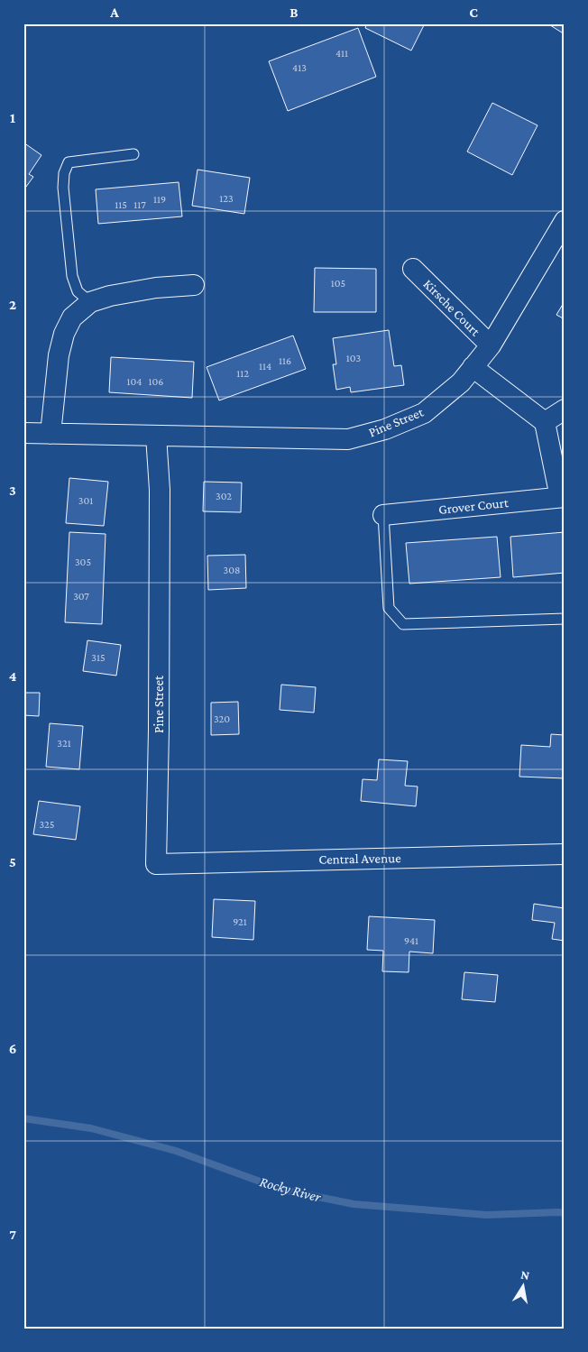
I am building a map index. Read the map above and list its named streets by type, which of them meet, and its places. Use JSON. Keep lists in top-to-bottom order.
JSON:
{
  "streets": {
    "street": [
      "Kirsche Court",
      "Pine Street",
      "Grover Court",
      "Central Avenue"
    ]
  },
  "crossings": [
    ["Kirsche Court", "Pine Street"],
    ["Pine Street", "Central Avenue"]
  ],
  "water": ["Rocky River"],
  "house_numbers": [
    "411",
    "413",
    "123",
    "119",
    "115",
    "117",
    "105",
    "103",
    "116",
    "114",
    "112",
    "104",
    "106",
    "302",
    "301",
    "305",
    "308",
    "307",
    "315",
    "320",
    "321",
    "325",
    "921",
    "941"
  ],
  "north": "top",
  "grid": {
    "columns": ["A", "B", "C"],
    "rows": [
      "1",
      "2",
      "3",
      "4",
      "5",
      "6",
      "7"
    ]
  }
}
